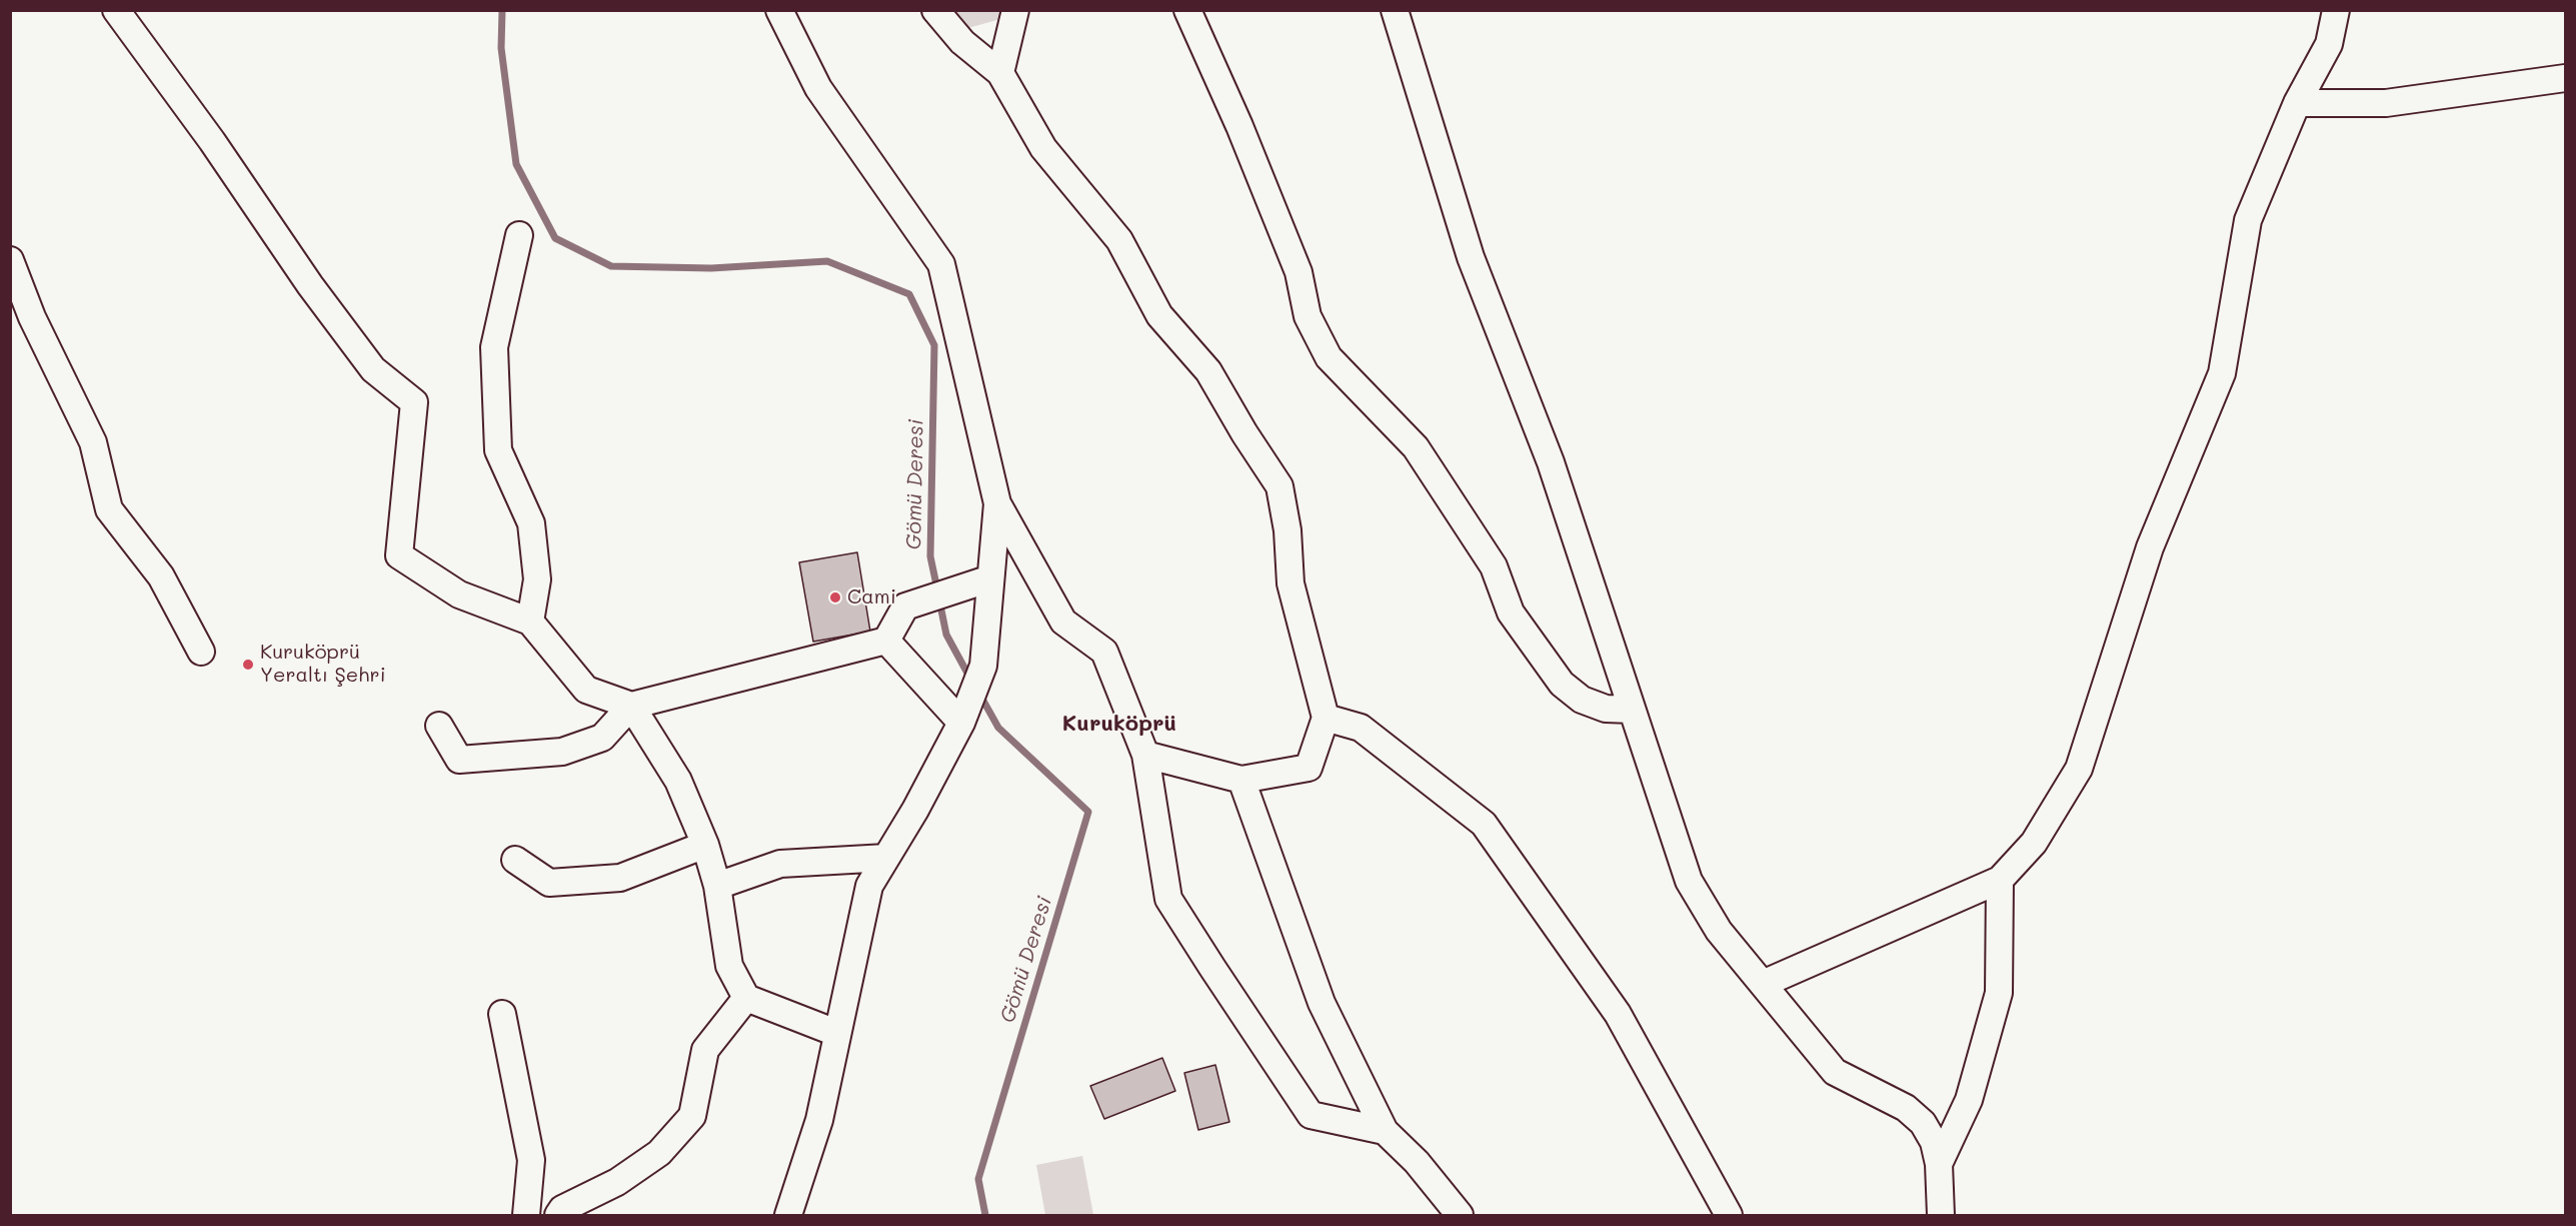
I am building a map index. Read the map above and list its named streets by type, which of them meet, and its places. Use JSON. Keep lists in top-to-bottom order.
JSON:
{
  "districts": ["Kuruköprü"],
  "water": ["Gömü Deresi"],
  "places": ["Cami", "Kuruköprü Yeraltı Şehri"]
}
